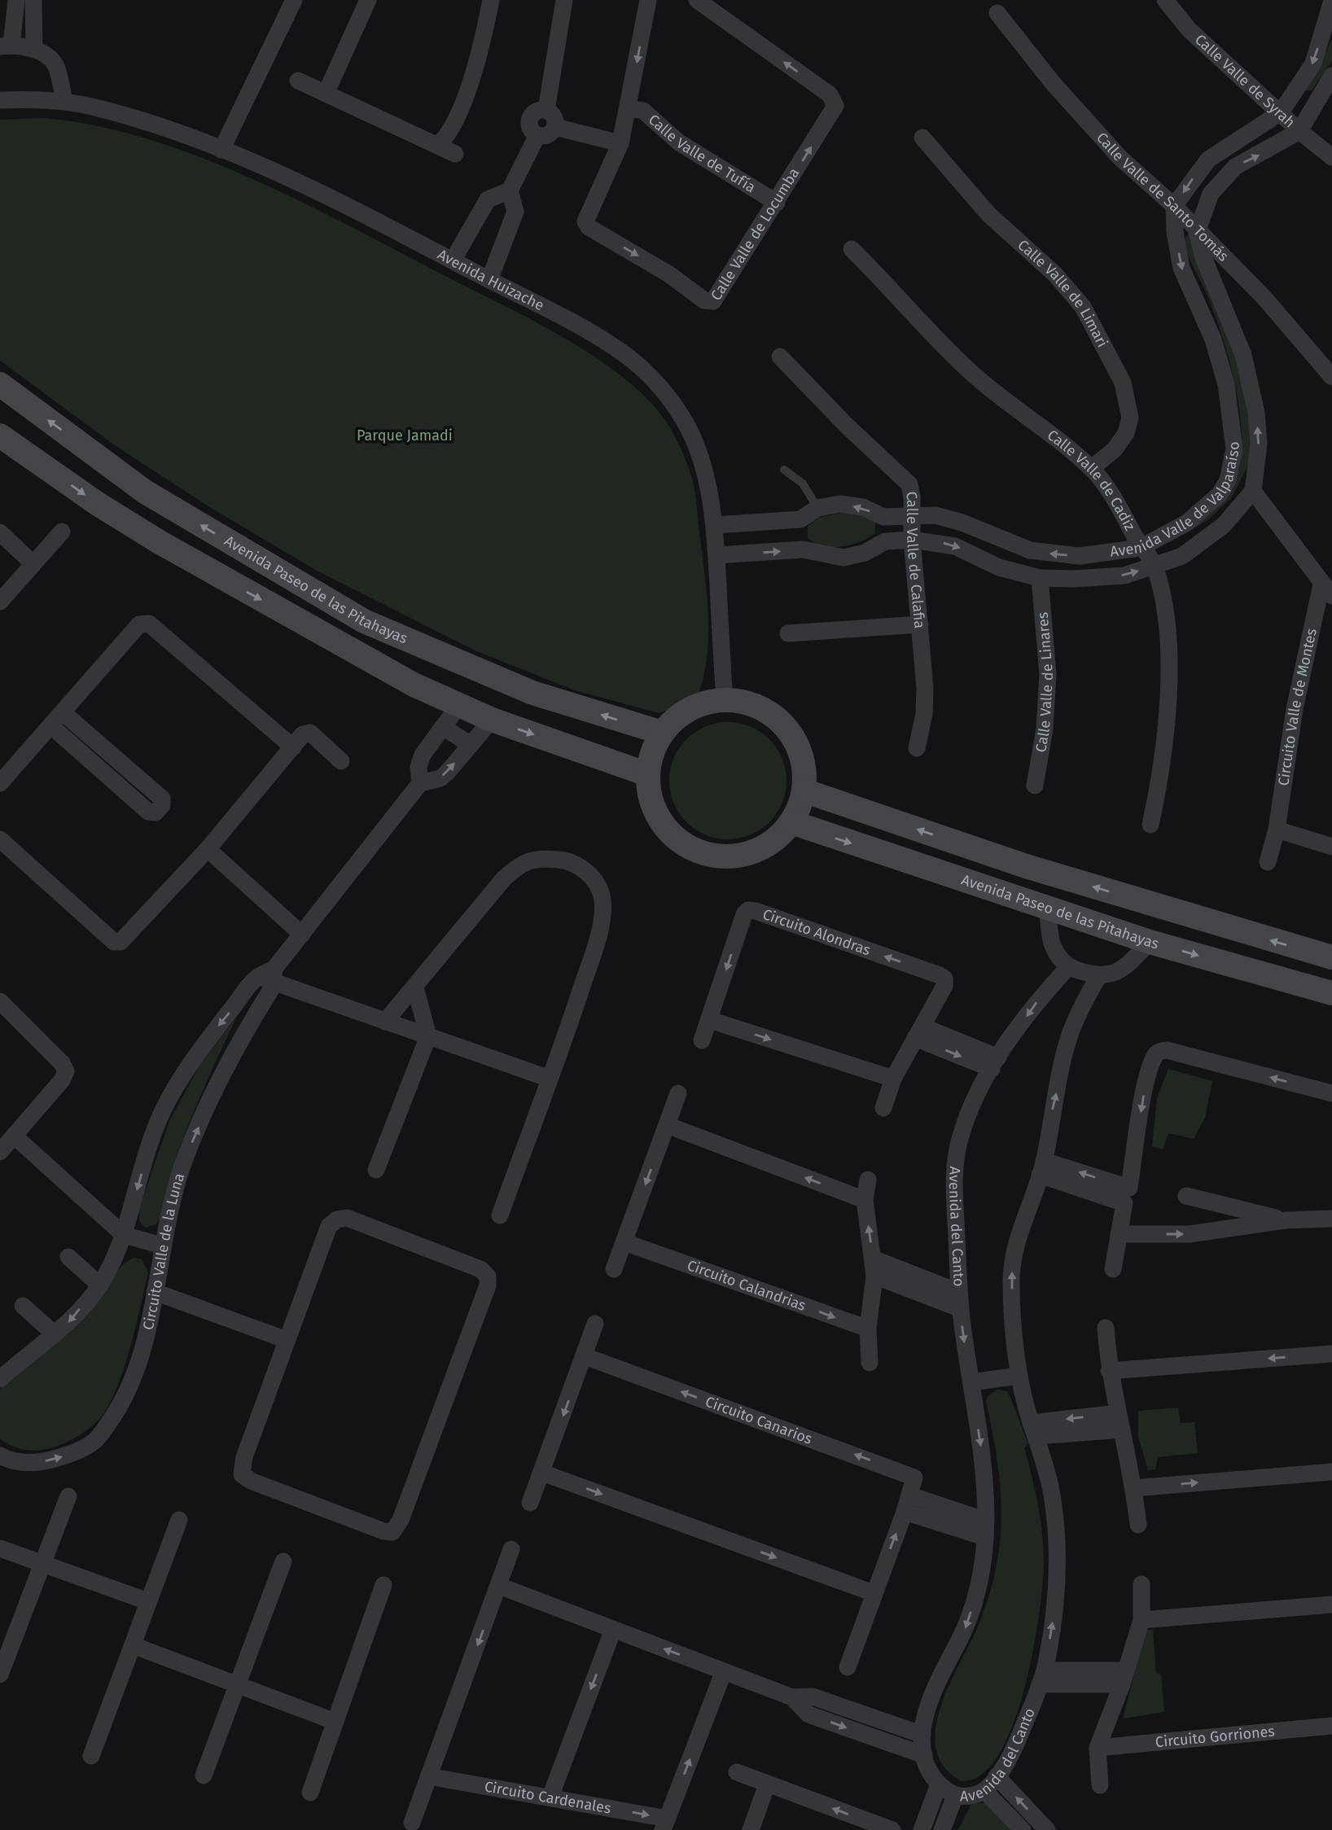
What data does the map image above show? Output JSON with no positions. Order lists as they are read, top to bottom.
{
  "streets": {
    "street": [
      "Calle Valle de Syrah",
      "Calle Valle de Tufía",
      "Calle Valle de Santo Tomás",
      "Calle Valle de Locumba",
      "Avenida Huizache",
      "Calle Valle de Limari",
      "Calle Valle de Cadiz",
      "Avenida Valle de Valparaíso",
      "Calle Valle de Calafia",
      "Avenida Paseo de las Pitahayas",
      "Calle Valle de Linares",
      "Circuito Valle de Montes",
      "Circuito Alondras",
      "Avenida del Canto",
      "Circuito Valle de la Luna",
      "Circuito Calandrias",
      "Circuito Canarios",
      "Circuito Gorriones",
      "Circuito Cardenales"
    ]
  },
  "crossings": [
    ["Calle Valle de Tufía", "Calle Valle de Locumba"],
    ["Calle Valle de Santo Tomás", "Avenida Valle de Valparaíso"],
    ["Avenida Huizache", "Avenida Valle de Valparaíso"],
    ["Avenida Huizache", "Avenida Paseo de las Pitahayas"],
    ["Calle Valle de Limari", "Calle Valle de Cadiz"],
    ["Calle Valle de Cadiz", "Avenida Valle de Valparaíso"],
    ["Avenida Valle de Valparaíso", "Calle Valle de Calafia"],
    ["Avenida Valle de Valparaíso", "Calle Valle de Linares"],
    ["Avenida Valle de Valparaíso", "Circuito Valle de Montes"]
  ],
  "parks": ["Parque Jamadi"]
}
